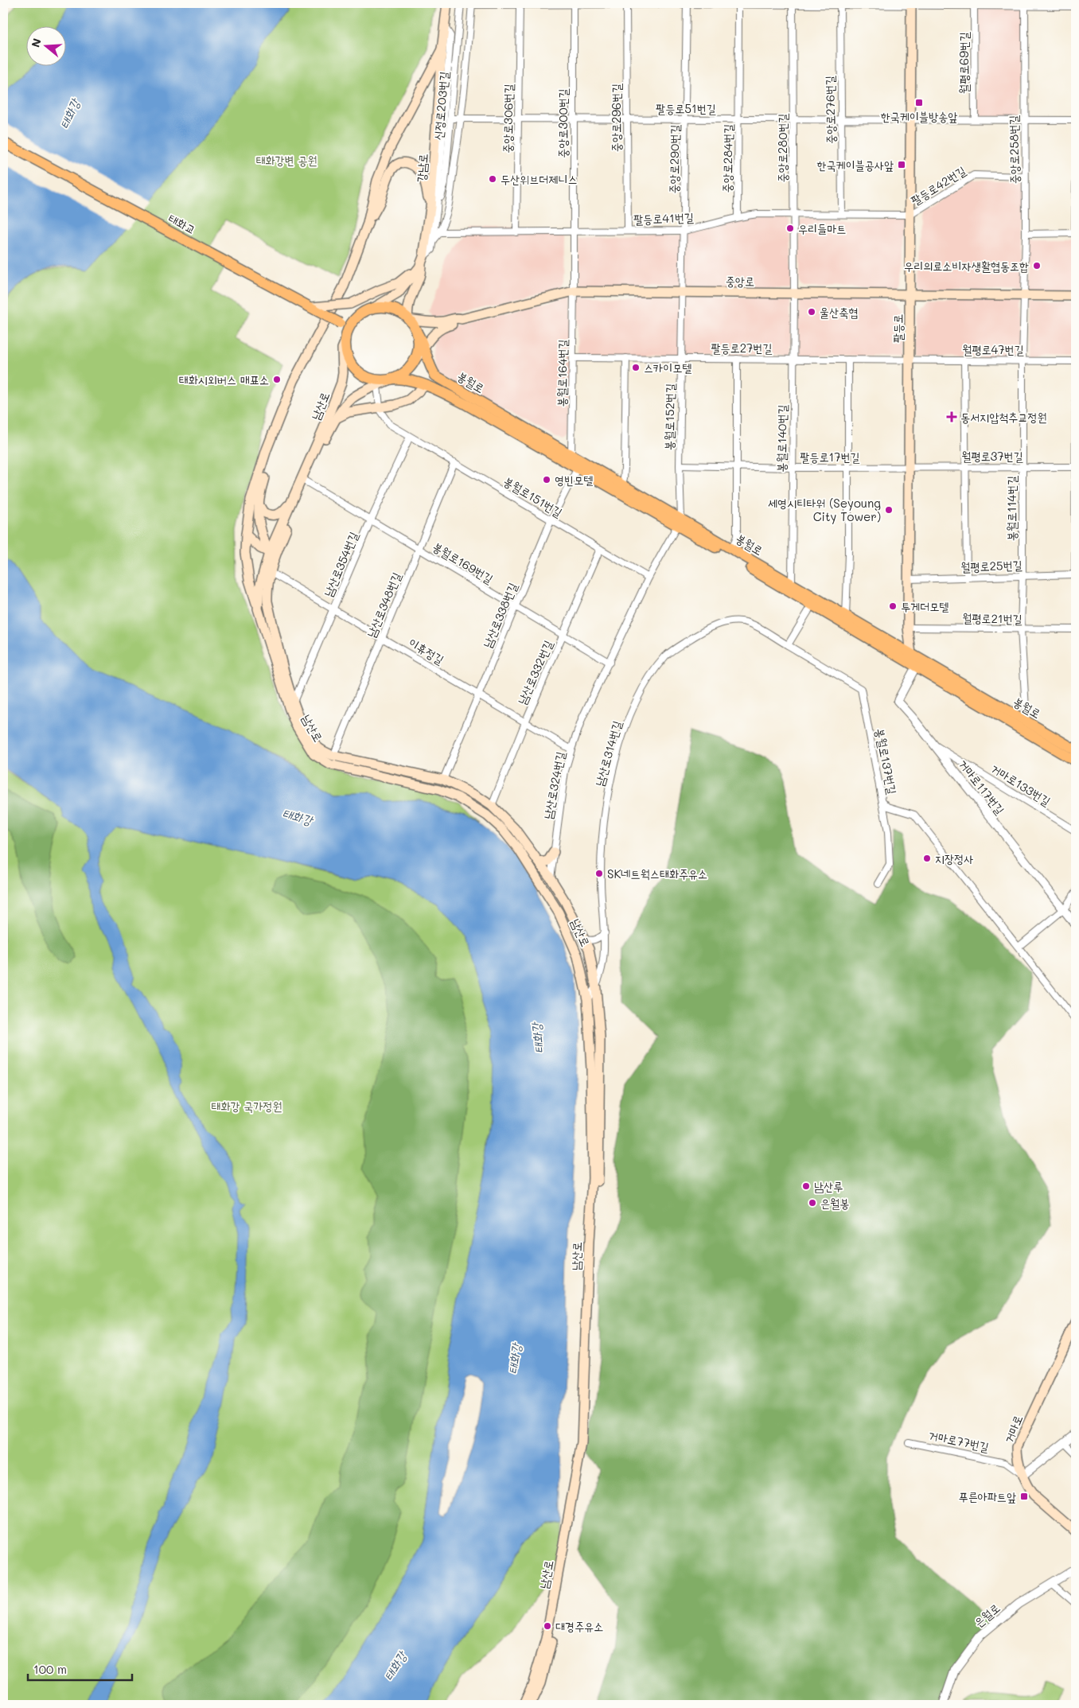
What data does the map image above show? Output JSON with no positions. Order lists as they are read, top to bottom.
{
  "streets": {
    "main road": [
      "강남로",
      "태화교",
      "중앙로",
      "팔등로",
      "봉월로",
      "남산로",
      "거마로"
    ],
    "street": [
      "월평로69번길",
      "신정로203번길",
      "팔등로51번길",
      "중앙로276번길",
      "중앙로296번길",
      "중앙로306번길",
      "중앙로300번길",
      "중앙로280번길",
      "중앙로258번길",
      "중앙로284번길",
      "중앙로290번길",
      "팔등로42번길",
      "팔등로41번길",
      "팔등로27번길",
      "월평로47번길",
      "봉월로164번길",
      "봉월로152번길",
      "봉월로140번길",
      "월평로37번길",
      "팔등로17번길",
      "봉월로151번길",
      "봉월로114번길",
      "봉월로169번길",
      "남산로354번길",
      "월평로25번길",
      "남산로348번길",
      "남산로338번길",
      "월평로21번길",
      "이휴정길",
      "남산로332번길",
      "남산로314번길",
      "봉월로137번길",
      "거마로133번길",
      "남산로324번길",
      "거마로117번길",
      "거마로77번길",
      "은월로"
    ]
  },
  "crossings": [
    ["신정로203번길", "팔등로51번길"],
    ["신정로203번길", "강남로"],
    ["팔등로51번길", "중앙로276번길"],
    ["팔등로51번길", "중앙로296번길"],
    ["팔등로51번길", "중앙로306번길"],
    ["팔등로51번길", "중앙로300번길"],
    ["팔등로51번길", "중앙로280번길"],
    ["팔등로51번길", "중앙로284번길"],
    ["팔등로51번길", "중앙로290번길"],
    ["팔등로51번길", "팔등로"],
    ["중앙로276번길", "팔등로41번길"],
    ["중앙로296번길", "팔등로41번길"],
    ["중앙로306번길", "팔등로41번길"],
    ["중앙로300번길", "팔등로41번길"],
    ["중앙로300번길", "중앙로"],
    ["중앙로300번길", "봉월로164번길"],
    ["중앙로280번길", "팔등로41번길"],
    ["중앙로280번길", "중앙로"],
    ["중앙로280번길", "봉월로140번길"],
    ["중앙로258번길", "팔등로42번길"],
    ["중앙로258번길", "중앙로"],
    ["중앙로258번길", "봉월로114번길"],
    ["중앙로284번길", "팔등로41번길"],
    ["중앙로290번길", "팔등로41번길"],
    ["중앙로290번길", "중앙로"],
    ["중앙로290번길", "봉월로152번길"],
    ["강남로", "태화교"],
    ["강남로", "중앙로"],
    ["강남로", "봉월로"],
    ["강남로", "남산로"],
    ["강남로", "봉월로151번길"],
    ["팔등로42번길", "팔등로41번길"],
    ["팔등로42번길", "팔등로"],
    ["팔등로41번길", "팔등로"],
    ["태화교", "중앙로"],
    ["태화교", "봉월로"],
    ["태화교", "남산로"],
    ["태화교", "봉월로151번길"],
    ["중앙로", "팔등로"],
    ["중앙로", "봉월로164번길"],
    ["중앙로", "봉월로"],
    ["중앙로", "남산로"],
    ["중앙로", "봉월로152번길"],
    ["중앙로", "봉월로140번길"],
    ["중앙로", "봉월로151번길"],
    ["중앙로", "봉월로114번길"],
    ["팔등로", "팔등로27번길"],
    ["팔등로", "월평로47번길"],
    ["팔등로", "봉월로"],
    ["팔등로", "월평로37번길"],
    ["팔등로", "팔등로17번길"],
    ["팔등로", "월평로25번길"],
    ["팔등로", "월평로21번길"],
    ["팔등로", "거마로117번길"],
    ["팔등로27번길", "월평로47번길"],
    ["팔등로27번길", "봉월로164번길"],
    ["팔등로27번길", "봉월로152번길"],
    ["팔등로27번길", "봉월로140번길"],
    ["월평로47번길", "봉월로114번길"],
    ["봉월로164번길", "봉월로"],
    ["봉월로", "남산로"],
    ["봉월로", "봉월로152번길"],
    ["봉월로", "봉월로140번길"],
    ["봉월로", "봉월로151번길"],
    ["봉월로", "봉월로114번길"],
    ["봉월로", "남산로338번길"],
    ["봉월로", "거마로117번길"],
    ["남산로", "봉월로151번길"],
    ["남산로", "봉월로169번길"],
    ["남산로", "남산로354번길"],
    ["남산로", "남산로348번길"],
    ["남산로", "남산로338번길"],
    ["남산로", "이휴정길"],
    ["남산로", "남산로332번길"],
    ["남산로", "남산로314번길"],
    ["남산로", "남산로324번길"],
    ["봉월로152번길", "팔등로17번길"],
    ["봉월로140번길", "팔등로17번길"],
    ["월평로37번길", "팔등로17번길"],
    ["월평로37번길", "봉월로114번길"],
    ["봉월로151번길", "남산로354번길"],
    ["봉월로151번길", "남산로348번길"],
    ["봉월로151번길", "남산로338번길"],
    ["봉월로151번길", "남산로332번길"],
    ["봉월로151번길", "남산로324번길"],
    ["봉월로114번길", "월평로25번길"],
    ["봉월로114번길", "월평로21번길"],
    ["봉월로169번길", "남산로354번길"],
    ["봉월로169번길", "남산로348번길"],
    ["봉월로169번길", "남산로338번길"],
    ["봉월로169번길", "남산로332번길"],
    ["봉월로169번길", "남산로324번길"],
    ["남산로354번길", "이휴정길"],
    ["남산로348번길", "이휴정길"],
    ["남산로338번길", "이휴정길"],
    ["이휴정길", "남산로332번길"],
    ["이휴정길", "남산로324번길"],
    ["남산로314번길", "봉월로137번길"],
    ["거마로133번길", "거마로117번길"],
    ["거마로", "거마로77번길"]
  ],
  "water": ["태화강"],
  "parks": ["태화강변 공원", "태화강 국가정원"],
  "places": {
    "transit": ["한국케이블방송앞", "한국케이블공사앞", "푸른아파트앞"],
    "other": [
      "두산위브더제니스",
      "우리들마트",
      "우리의료소비자생활협동조합",
      "울산축협",
      "스카이모텔",
      "태화시외버스 매표소",
      "영빈모텔",
      "세영시티타워 (Seyoung City Tower)",
      "투게더모텔",
      "지장정사",
      "SK네트웍스태화주유소",
      "남산루",
      "은월봉",
      "대경주유소"
    ],
    "health": ["동서지압척추교정원"]
  },
  "scale_bar": "100 m",
  "north": "left"
}
